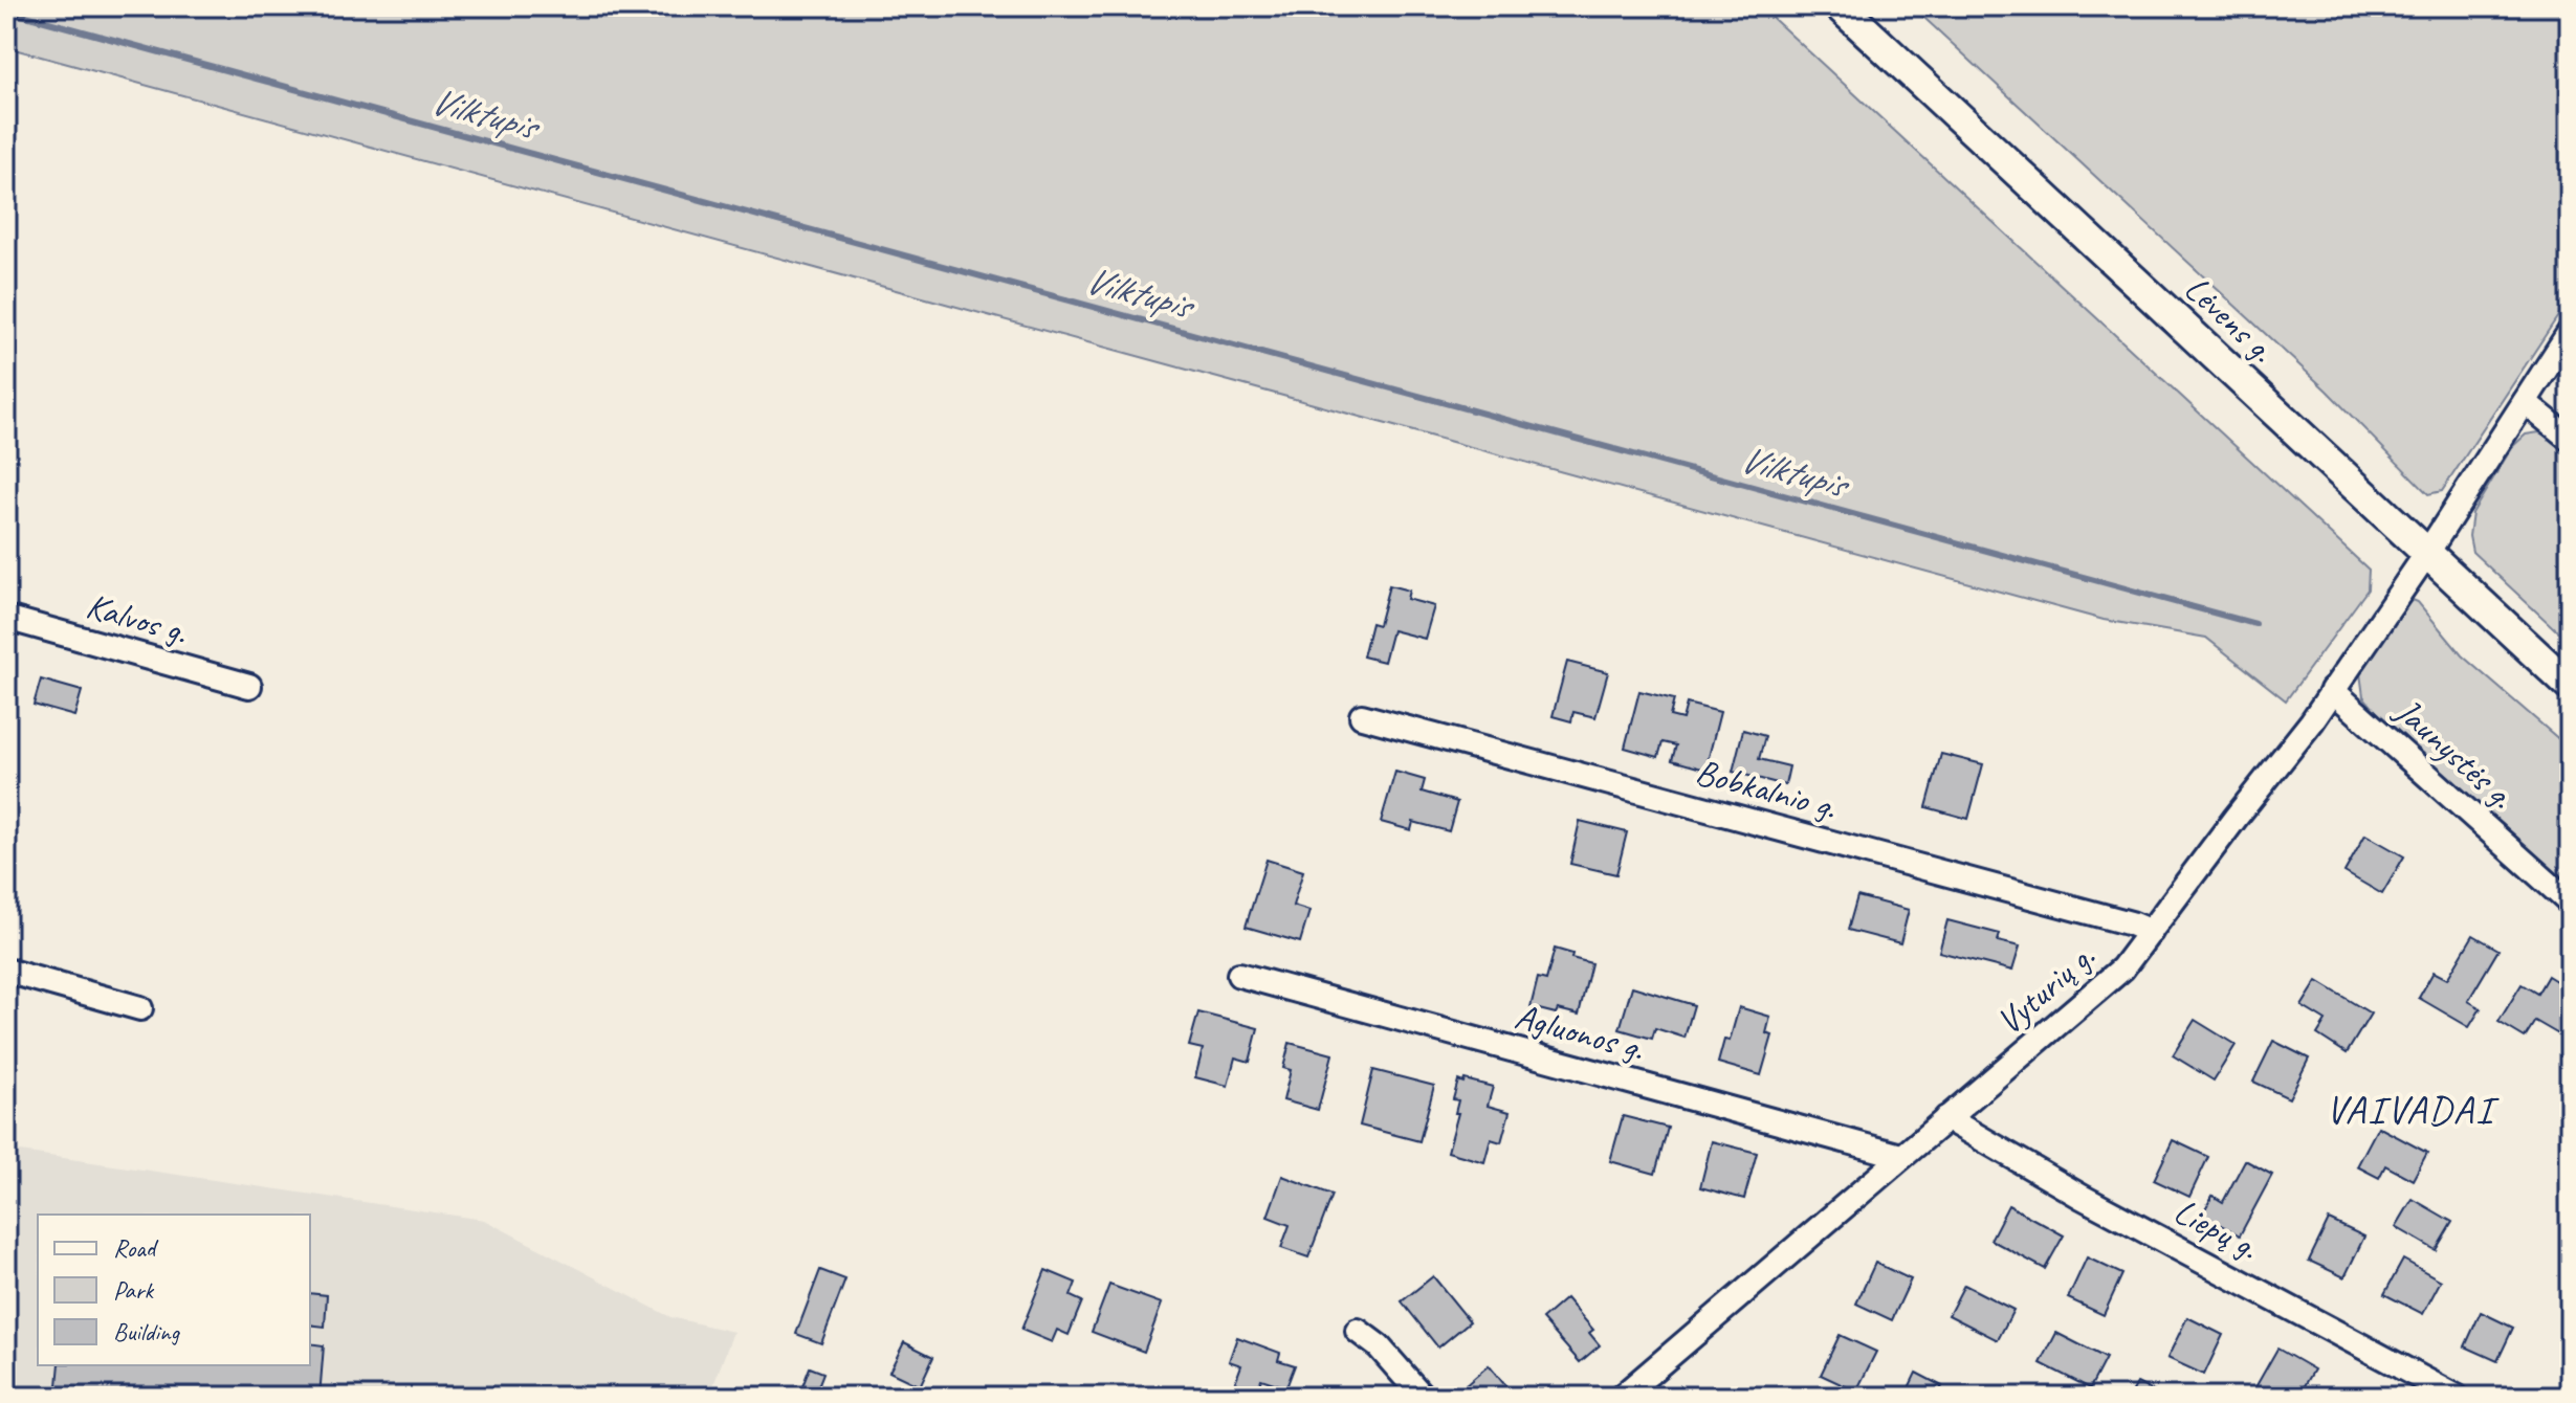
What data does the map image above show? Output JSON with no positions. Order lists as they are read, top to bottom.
{
  "streets": {
    "main road": ["Lėvens g."],
    "street": [
      "Kalvos g.",
      "Jaunystės g.",
      "Bobkalnio g.",
      "Vyturių g.",
      "Agluonos g.",
      "Liepų g."
    ]
  },
  "crossings": [
    ["Lėvens g.", "Vyturių g."],
    ["Jaunystės g.", "Vyturių g."],
    ["Bobkalnio g.", "Vyturių g."],
    ["Vyturių g.", "Agluonos g."],
    ["Vyturių g.", "Liepų g."]
  ],
  "districts": ["VAIVADAI"],
  "water": ["Vilktupis"],
  "legend": ["Road", "Park", "Building"]
}
